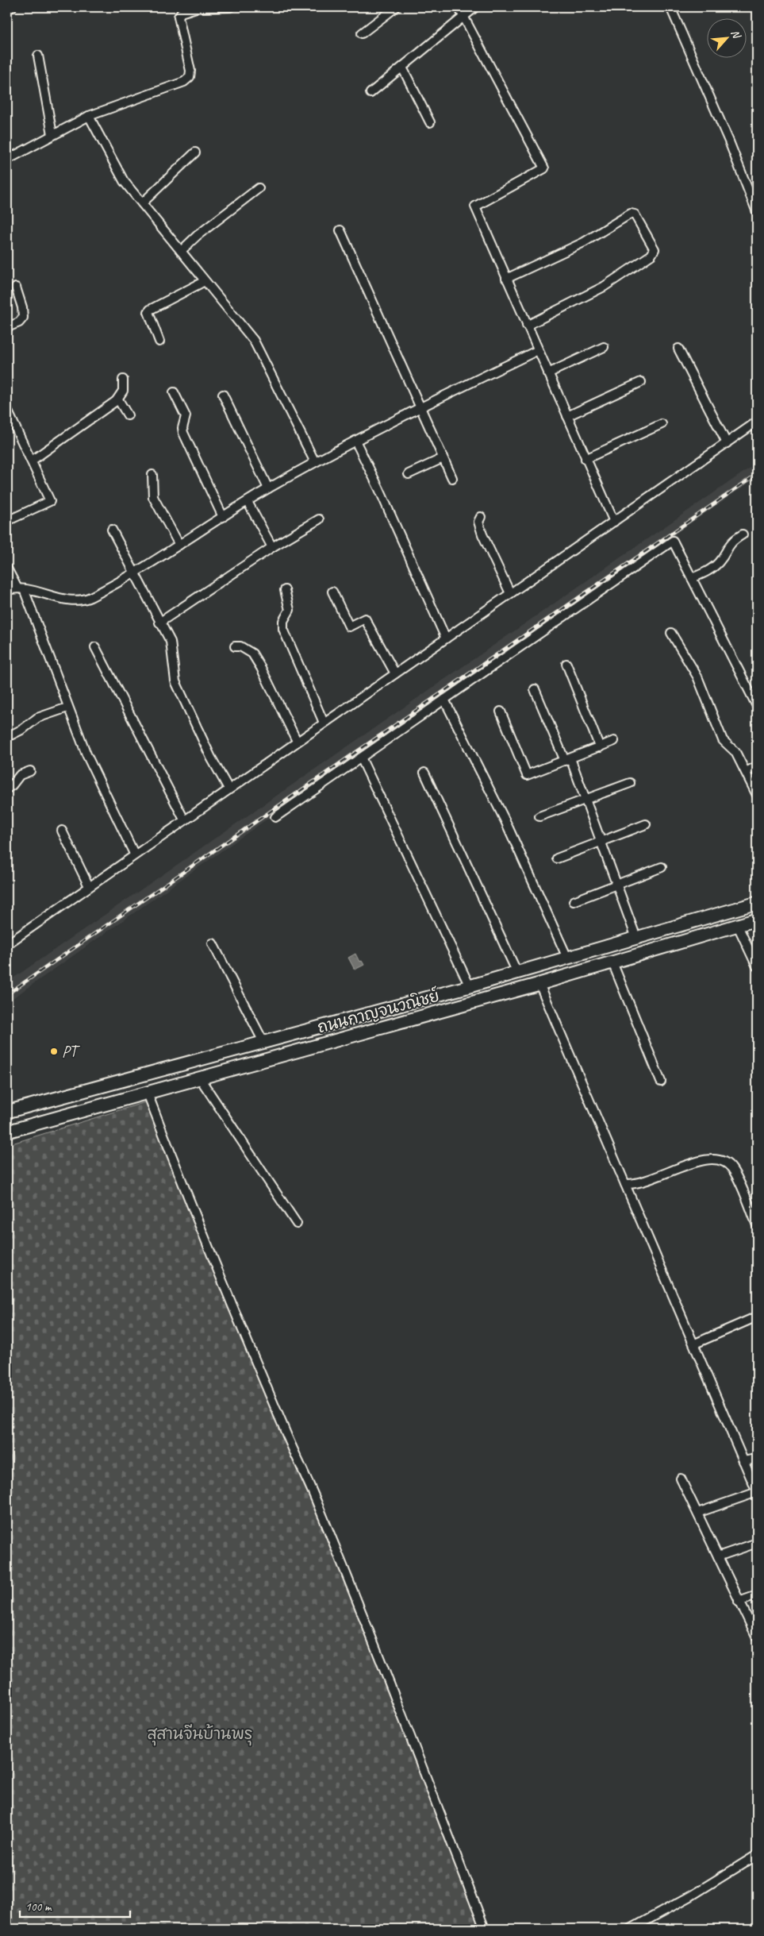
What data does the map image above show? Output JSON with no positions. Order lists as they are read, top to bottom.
{
  "streets": {
    "highway": ["ถนนกาญจนวณิชย์"]
  },
  "parks": ["สุสานจีนบ้านพรุ"],
  "places": ["PT"],
  "scale_bar": "100 m",
  "north": "top right"
}
